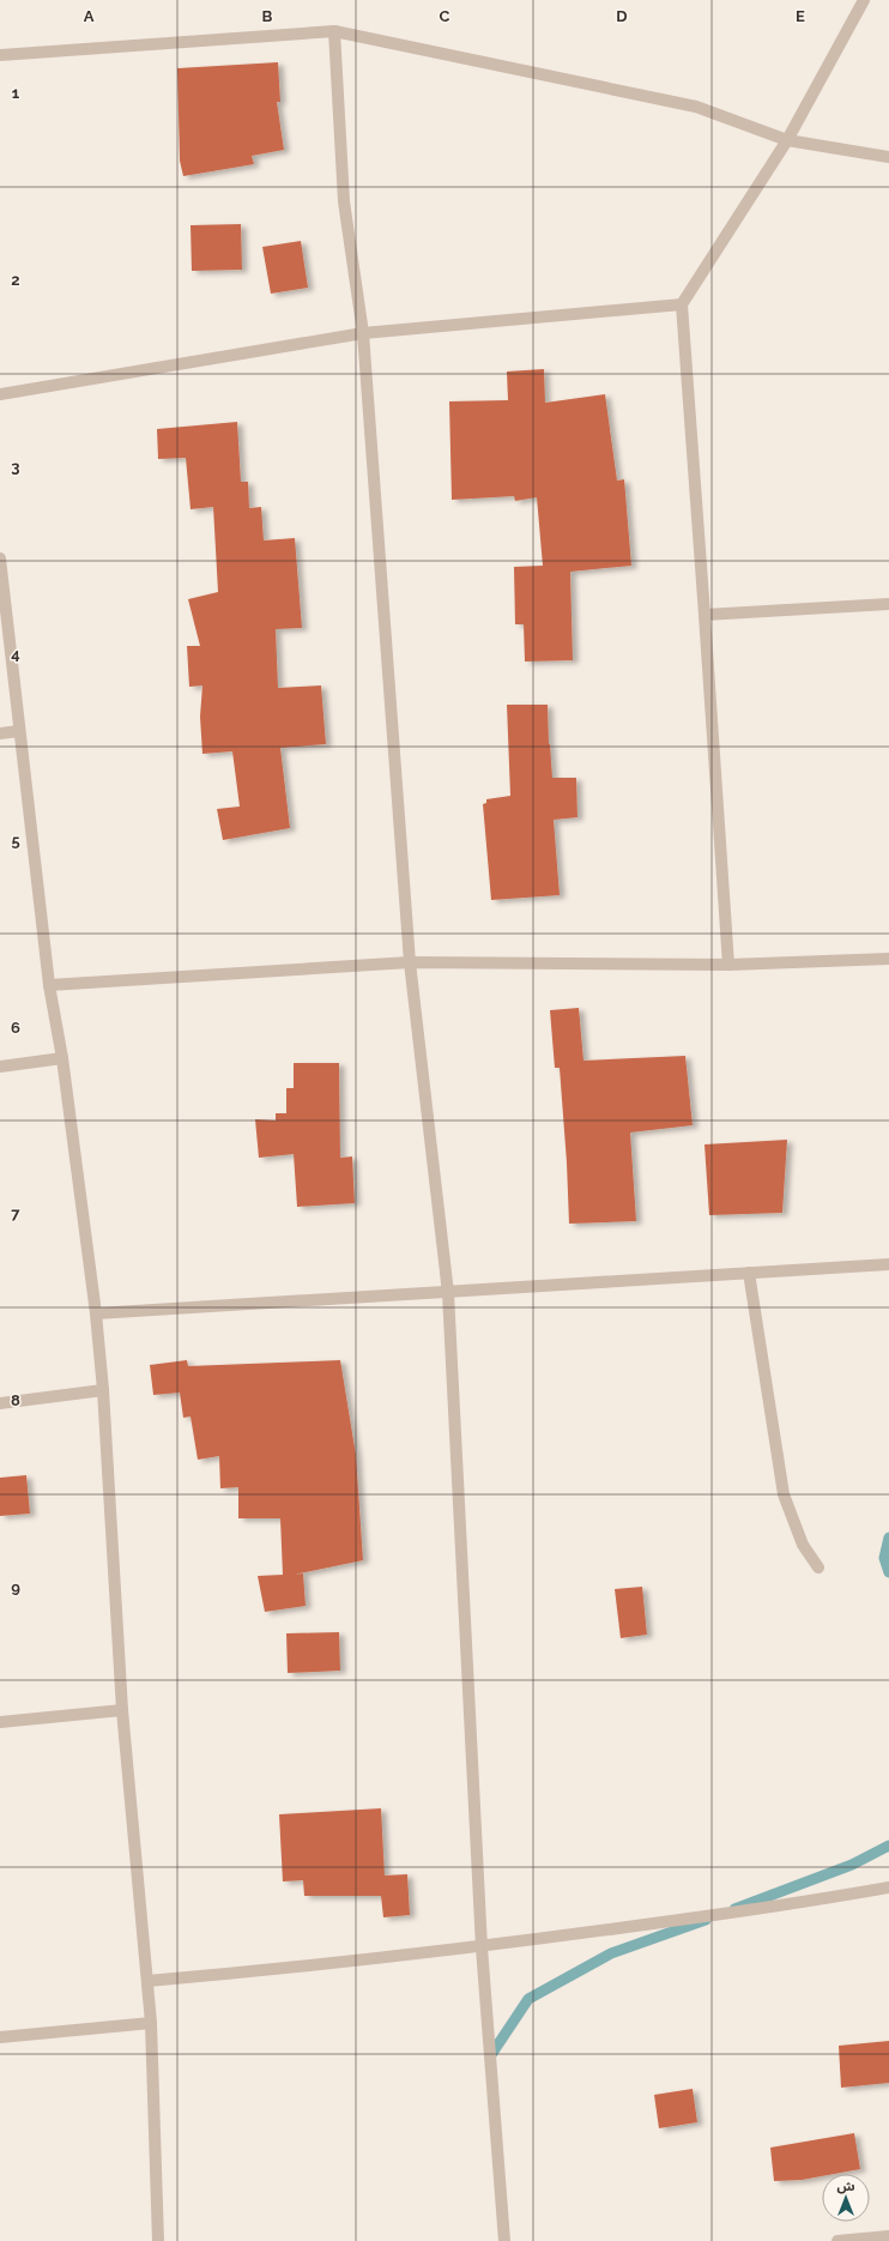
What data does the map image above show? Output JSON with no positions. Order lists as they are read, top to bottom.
{
  "north": "top",
  "grid": {
    "columns": [
      "A",
      "B",
      "C",
      "D",
      "E"
    ],
    "rows": [
      "1",
      "2",
      "3",
      "4",
      "5",
      "6",
      "7",
      "8",
      "9"
    ]
  }
}
